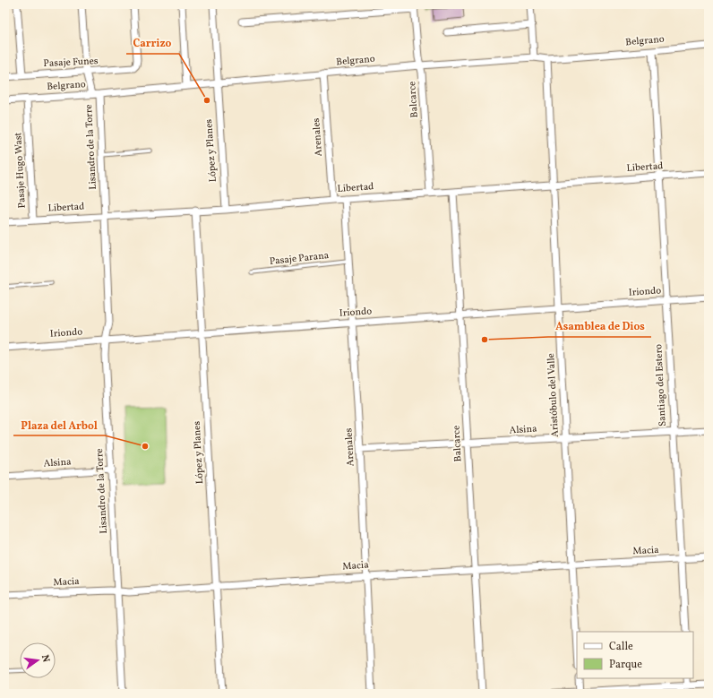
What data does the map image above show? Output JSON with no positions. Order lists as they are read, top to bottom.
{
  "streets": {
    "street": [
      "Belgrano",
      "Pasaje Funes",
      "Balcarce",
      "Arenales",
      "Lisandro de la Torre",
      "López y Planes",
      "Libertad",
      "Pasaje Hugo Wast",
      "Iriondo",
      "Santiago del Estero",
      "Aristóbulo del Valle",
      "Alsina",
      "Macia"
    ],
    "lane": ["Pasaje Parana"]
  },
  "crossings": [
    ["Belgrano", "Balcarce"],
    ["Belgrano", "Arenales"],
    ["Belgrano", "Lisandro de la Torre"],
    ["Belgrano", "López y Planes"],
    ["Belgrano", "Pasaje Hugo Wast"],
    ["Belgrano", "Santiago del Estero"],
    ["Belgrano", "Aristóbulo del Valle"],
    ["Pasaje Funes", "Lisandro de la Torre"],
    ["Balcarce", "Libertad"],
    ["Balcarce", "Iriondo"],
    ["Balcarce", "Alsina"],
    ["Balcarce", "Macia"],
    ["Arenales", "Libertad"],
    ["Arenales", "Pasaje Parana"],
    ["Arenales", "Iriondo"],
    ["Arenales", "Alsina"],
    ["Arenales", "Macia"],
    ["Lisandro de la Torre", "Libertad"],
    ["Lisandro de la Torre", "Iriondo"],
    ["Lisandro de la Torre", "Alsina"],
    ["Lisandro de la Torre", "Macia"],
    ["López y Planes", "Libertad"],
    ["López y Planes", "Iriondo"],
    ["López y Planes", "Macia"],
    ["Libertad", "Pasaje Hugo Wast"],
    ["Libertad", "Santiago del Estero"],
    ["Libertad", "Aristóbulo del Valle"],
    ["Iriondo", "Santiago del Estero"],
    ["Iriondo", "Aristóbulo del Valle"],
    ["Santiago del Estero", "Alsina"],
    ["Santiago del Estero", "Macia"],
    ["Aristóbulo del Valle", "Alsina"],
    ["Aristóbulo del Valle", "Macia"]
  ],
  "places": ["Carrizo", "Asamblea de Dios", "Plaza del Arbol"],
  "legend": ["Calle", "Parque"],
  "north": "right"
}
